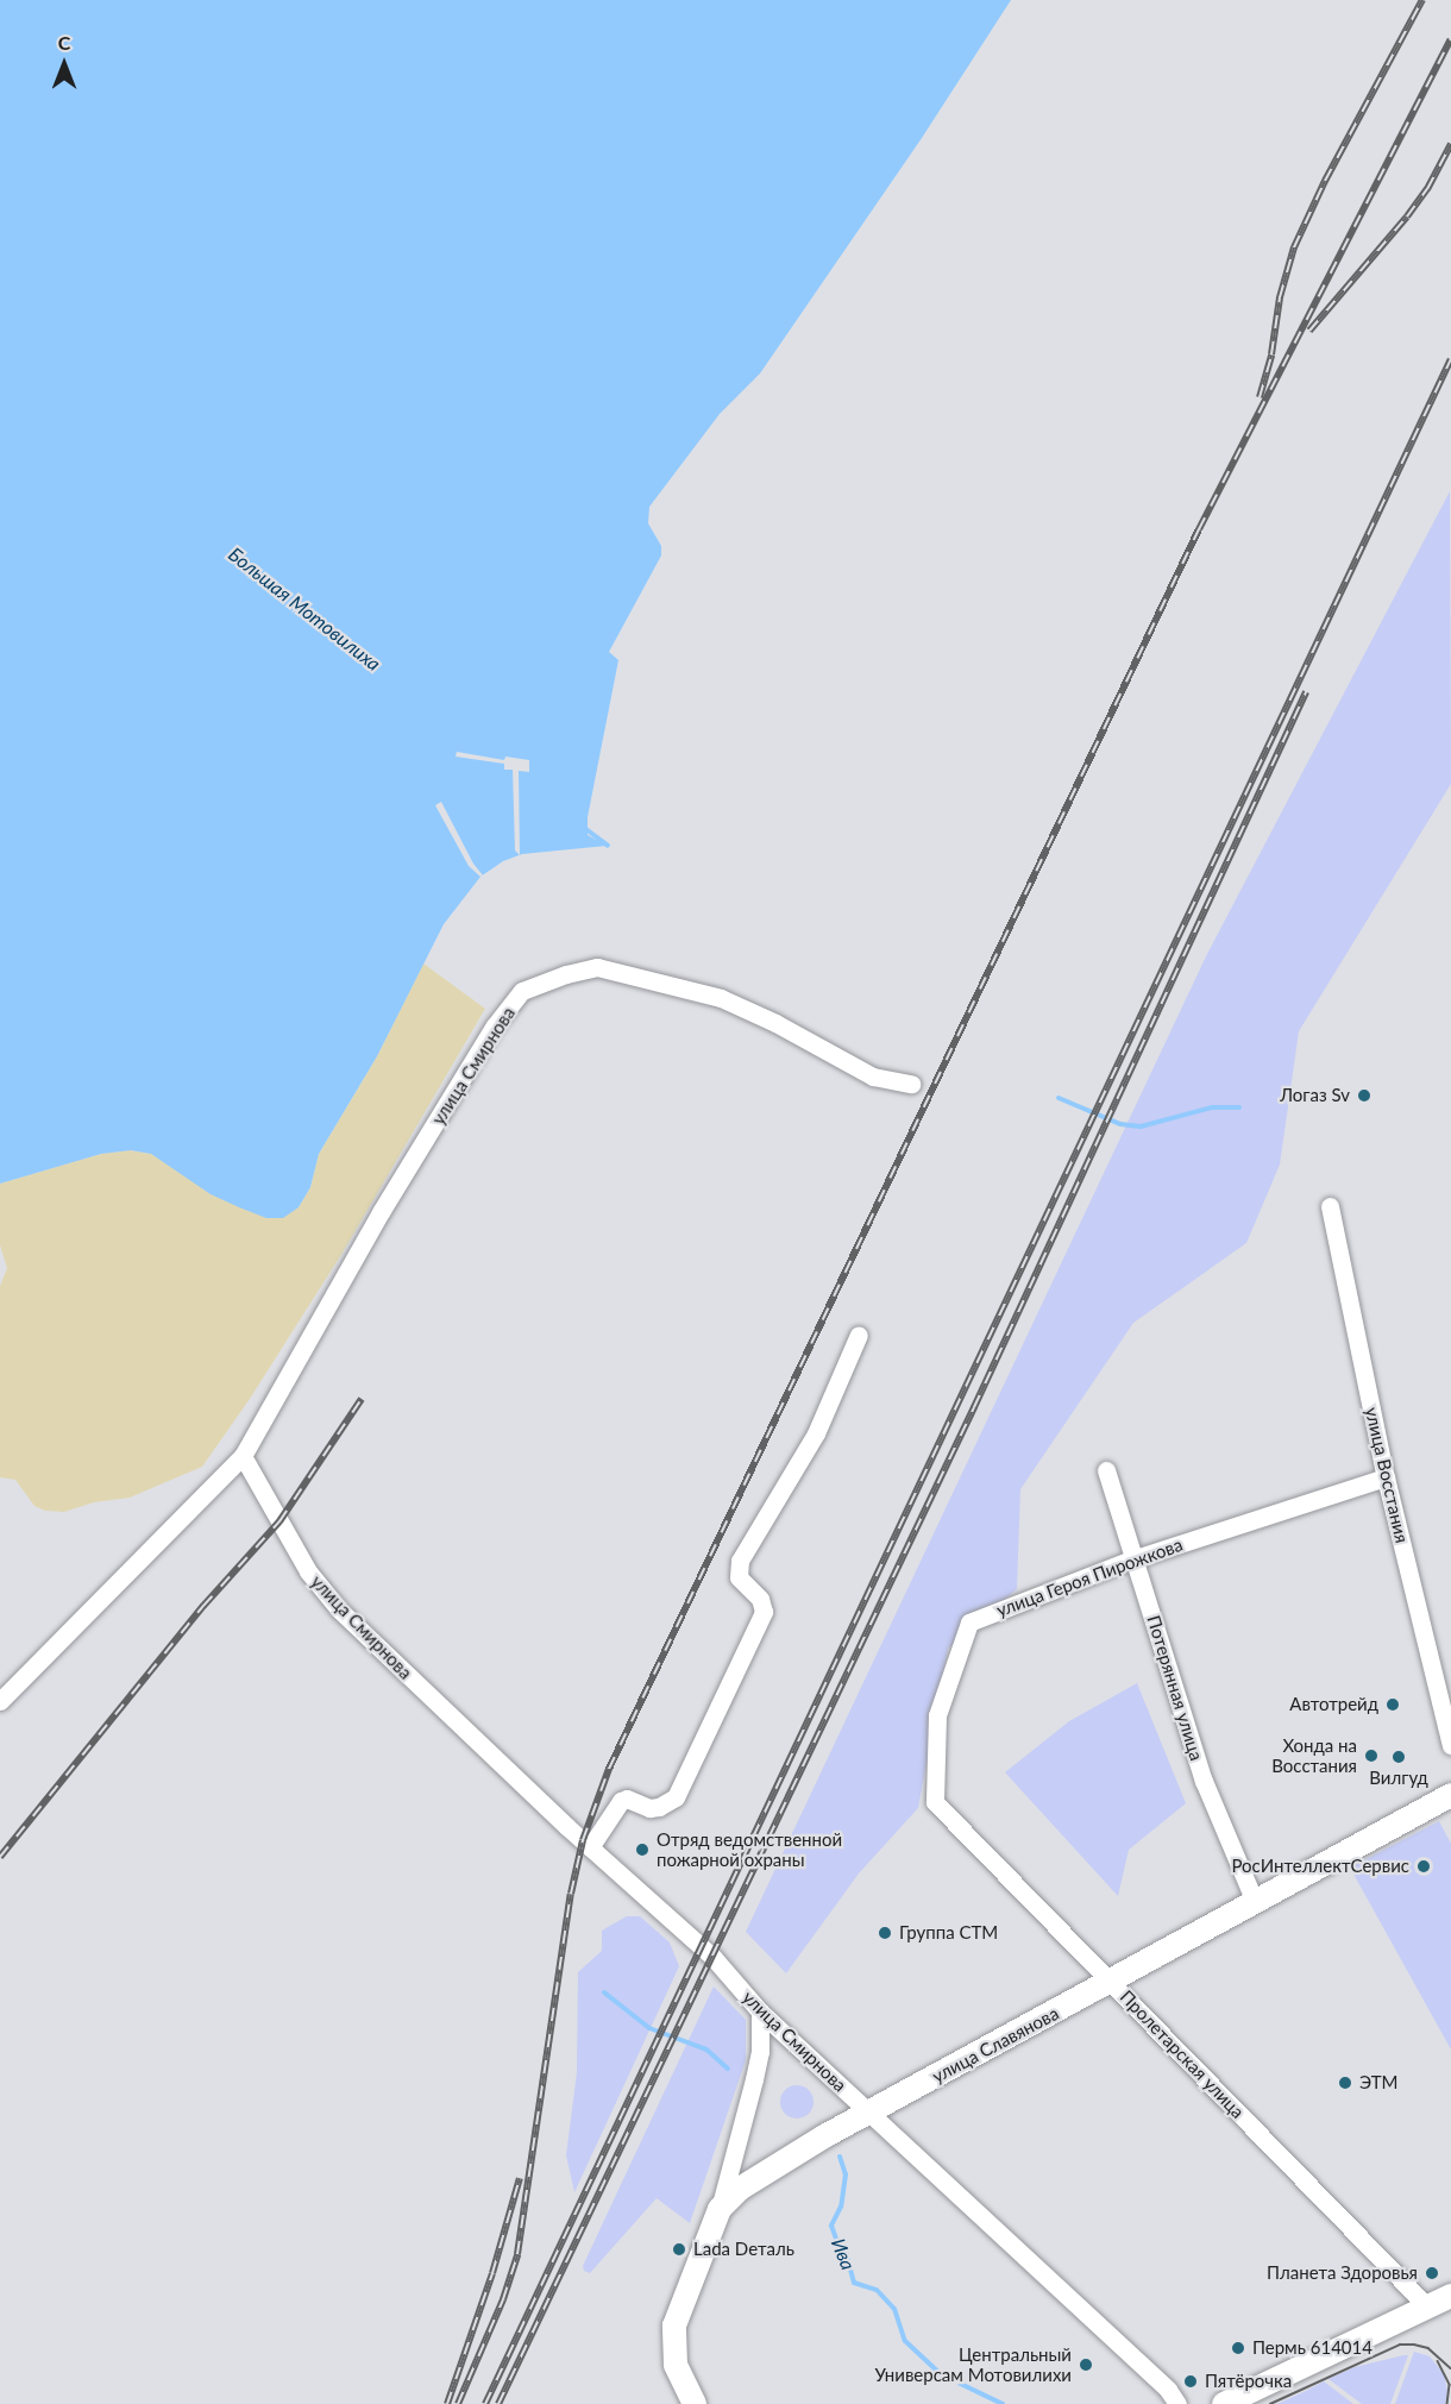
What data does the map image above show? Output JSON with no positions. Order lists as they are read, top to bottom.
{
  "streets": {
    "main road": ["улица Славянова"],
    "street": [
      "улица Смирнова",
      "улица Восстания",
      "улица Героя Пирожкова",
      "Потерянная улица",
      "Пролетарская улица"
    ]
  },
  "crossings": [
    ["улица Смирнова", "улица Славянова"],
    ["улица Восстания", "улица Героя Пирожкова"],
    ["улица Героя Пирожкова", "Потерянная улица"],
    ["улица Героя Пирожкова", "Пролетарская улица"],
    ["Потерянная улица", "улица Славянова"],
    ["улица Славянова", "Пролетарская улица"]
  ],
  "water": ["Большая Мотовилиха", "Ива"],
  "places": [
    "Логаз Sv",
    "Автотрейд",
    "Хонда на Восстания",
    "Вилгуд",
    "Отряд ведомственной пожарной охраны",
    "РосИнтеллектСервис",
    "Группа СТМ",
    "ЭТМ",
    "Lada Dеталь",
    "Планета Здоровья",
    "Пермь 614014",
    "Центральный Универсам Мотовилихи",
    "Пятёрочка"
  ],
  "north": "top"
}
